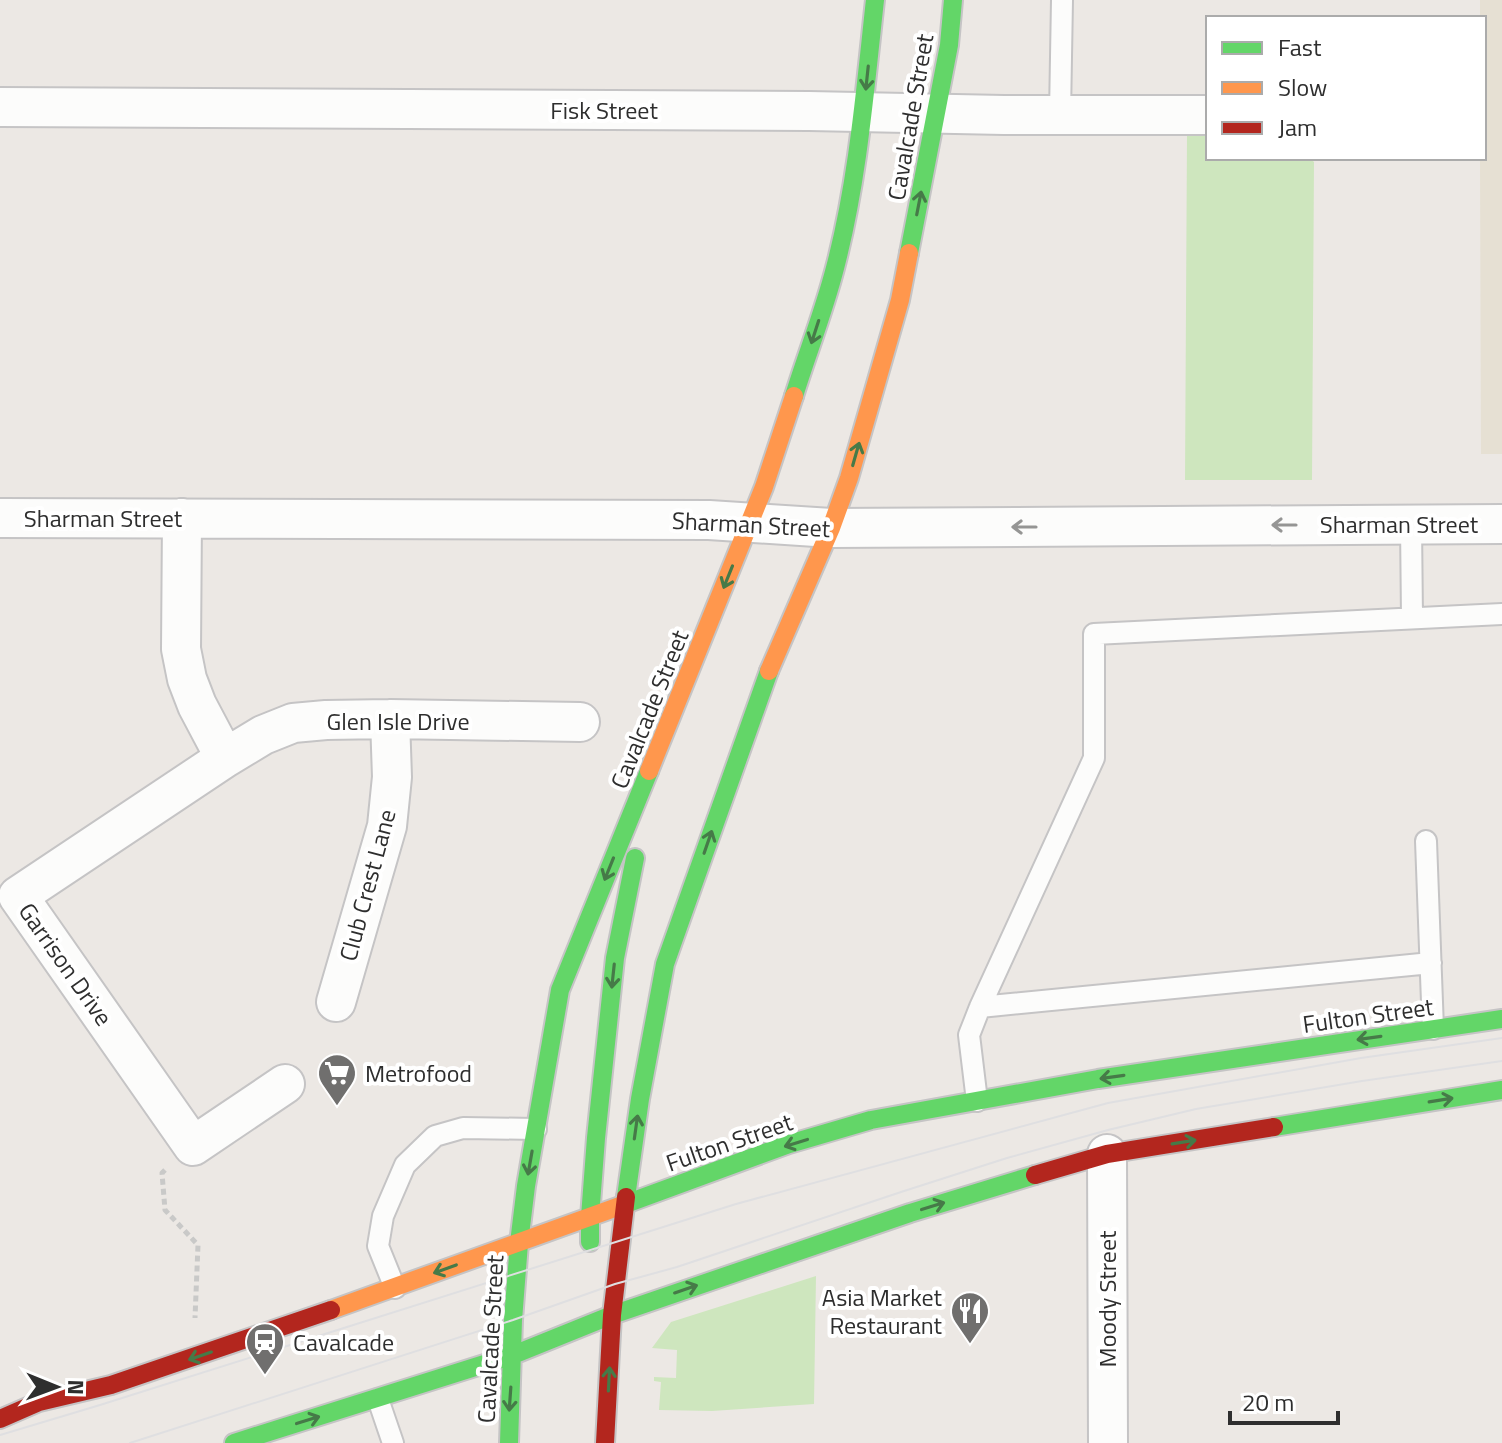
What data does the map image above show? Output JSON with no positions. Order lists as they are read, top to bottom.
{
  "streets": {
    "main road": ["Cavalcade Street", "Fulton Street"],
    "street": [
      "Fisk Street",
      "Sharman Street",
      "Glen Isle Drive",
      "Club Crest Lane",
      "Garrison Drive",
      "Moody Street"
    ]
  },
  "crossings": [
    ["Fisk Street", "Cavalcade Street"],
    ["Cavalcade Street", "Sharman Street"],
    ["Cavalcade Street", "Fulton Street"],
    ["Glen Isle Drive", "Club Crest Lane"],
    ["Glen Isle Drive", "Garrison Drive"]
  ],
  "one_way": ["Sharman Street"],
  "places": {
    "supermarket": ["Metrofood"],
    "restaurant": ["Asia Market Restaurant"],
    "station": ["Cavalcade"]
  },
  "legend": ["Fast", "Slow", "Jam"],
  "scale_bar": "20 m",
  "north": "right"
}
